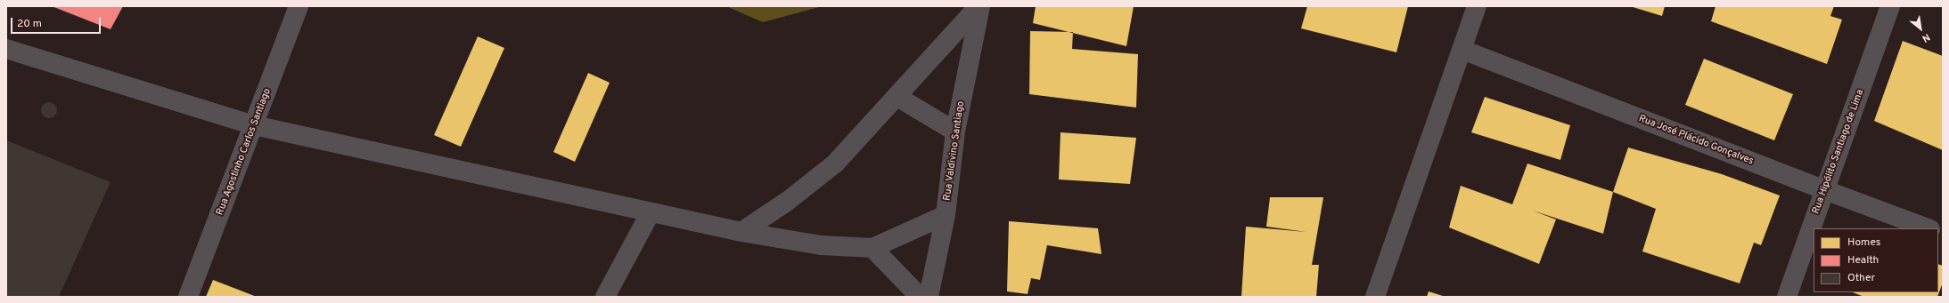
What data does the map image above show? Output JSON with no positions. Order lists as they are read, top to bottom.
{
  "streets": {
    "street": [
      "Rua José Plácido Gonçalves",
      "Rua Valdivino Santiago",
      "Rua Agostinho Carlos Santiago",
      "Rua Hipólito Santiago de Lima"
    ]
  },
  "crossings": [
    ["Rua José Plácido Gonçalves", "Rua Hipólito Santiago de Lima"]
  ],
  "legend": ["Homes", "Health", "Other"],
  "scale_bar": "20 m",
  "north": "bottom right"
}
